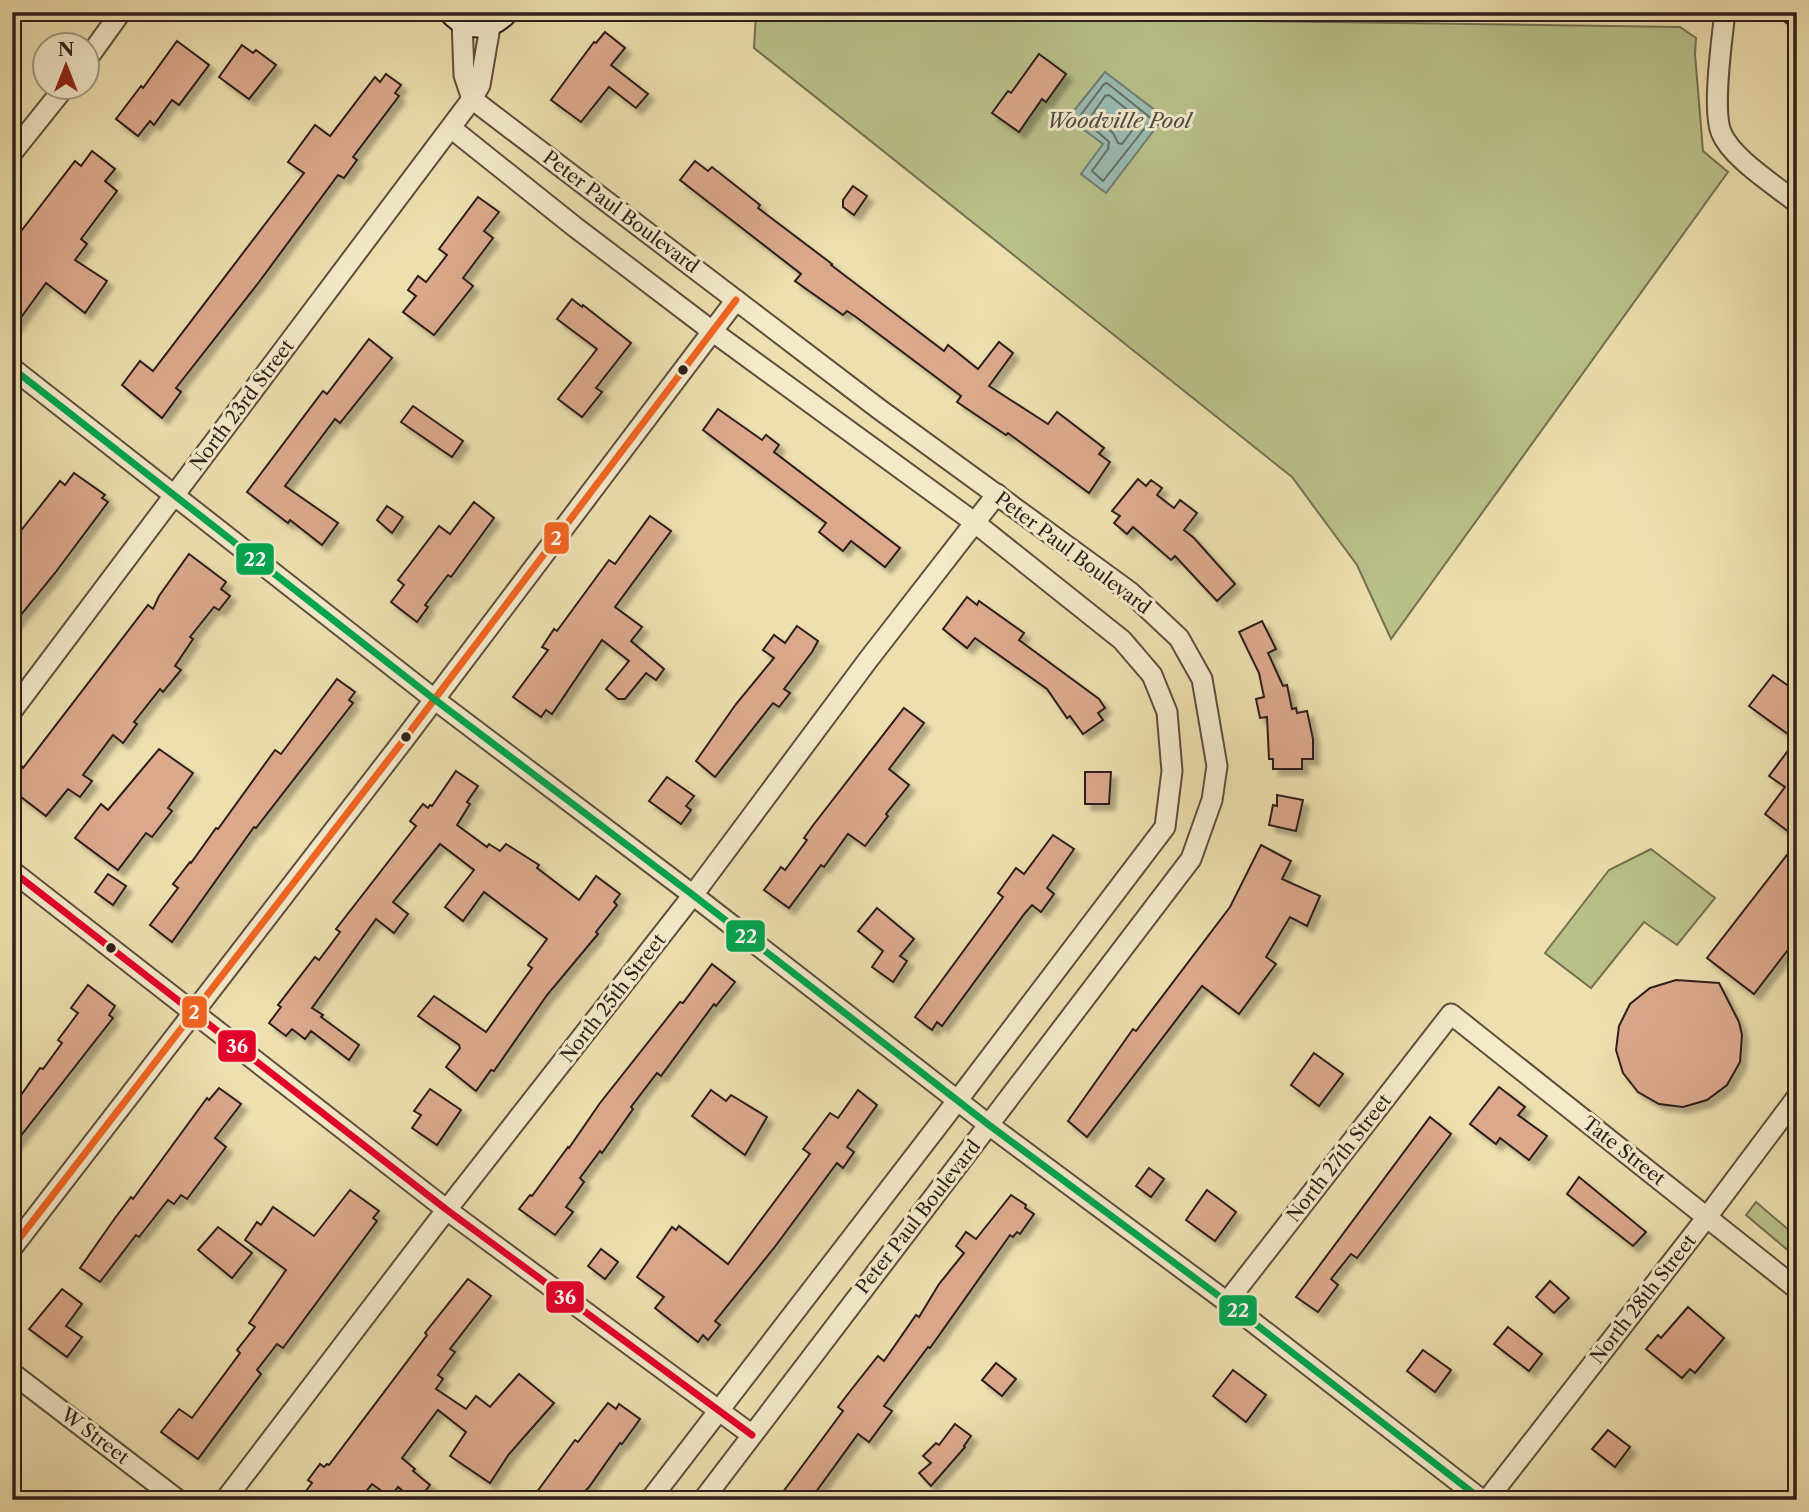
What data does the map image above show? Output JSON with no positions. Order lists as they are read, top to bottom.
{
  "streets": {
    "street": [
      "Peter Paul Boulevard",
      "North 23rd Street",
      "North 25th Street",
      "Tate Street",
      "North 27th Street",
      "North 28th Street",
      "W Street"
    ]
  },
  "crossings": [
    ["Peter Paul Boulevard", "North 23rd Street"],
    ["Peter Paul Boulevard", "North 25th Street"],
    ["Tate Street", "North 27th Street"],
    ["Tate Street", "North 28th Street"]
  ],
  "water": ["Woodville Pool"],
  "lines": ["transit line 2", "transit line 22", "transit line 36"],
  "north": "top"
}
